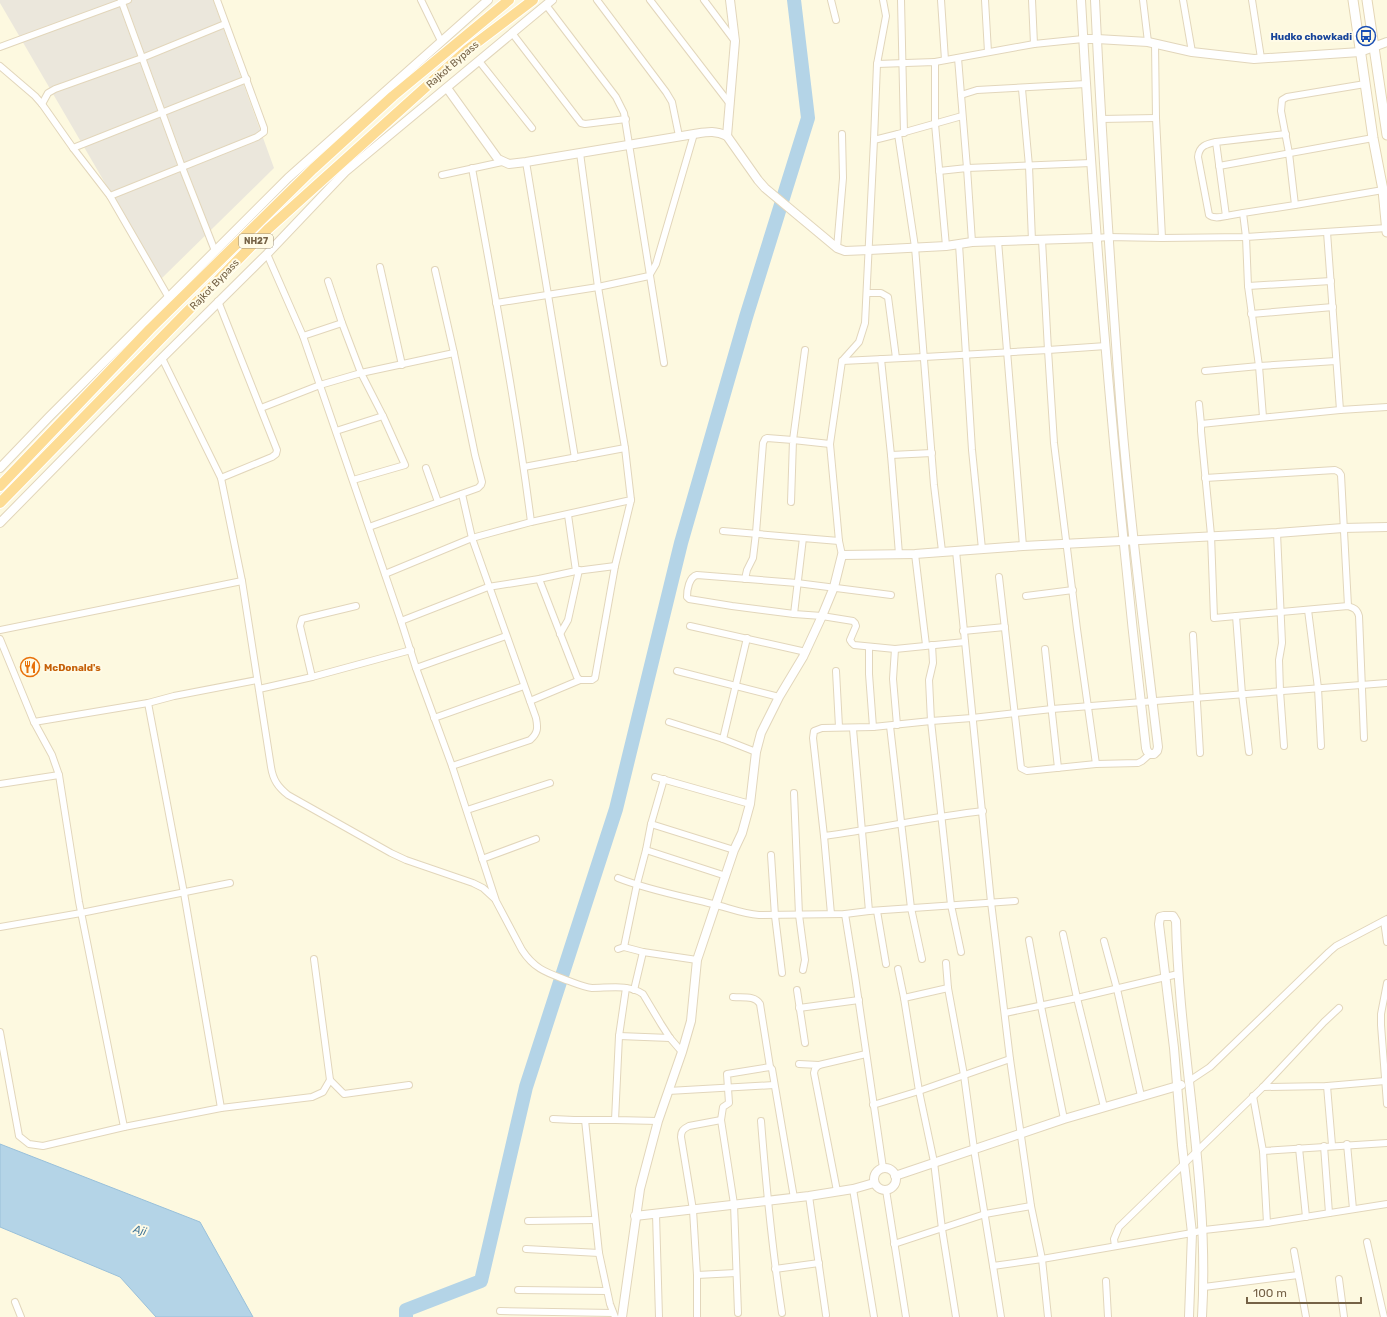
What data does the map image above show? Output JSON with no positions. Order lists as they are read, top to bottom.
{
  "streets": {
    "highway": ["Rajkot Bypass", "NH27"]
  },
  "water": ["Aji"],
  "places": {
    "bus stop": ["Hudko chowkadi"],
    "restaurant": ["McDonald's"]
  },
  "scale_bar": "100 m"
}
